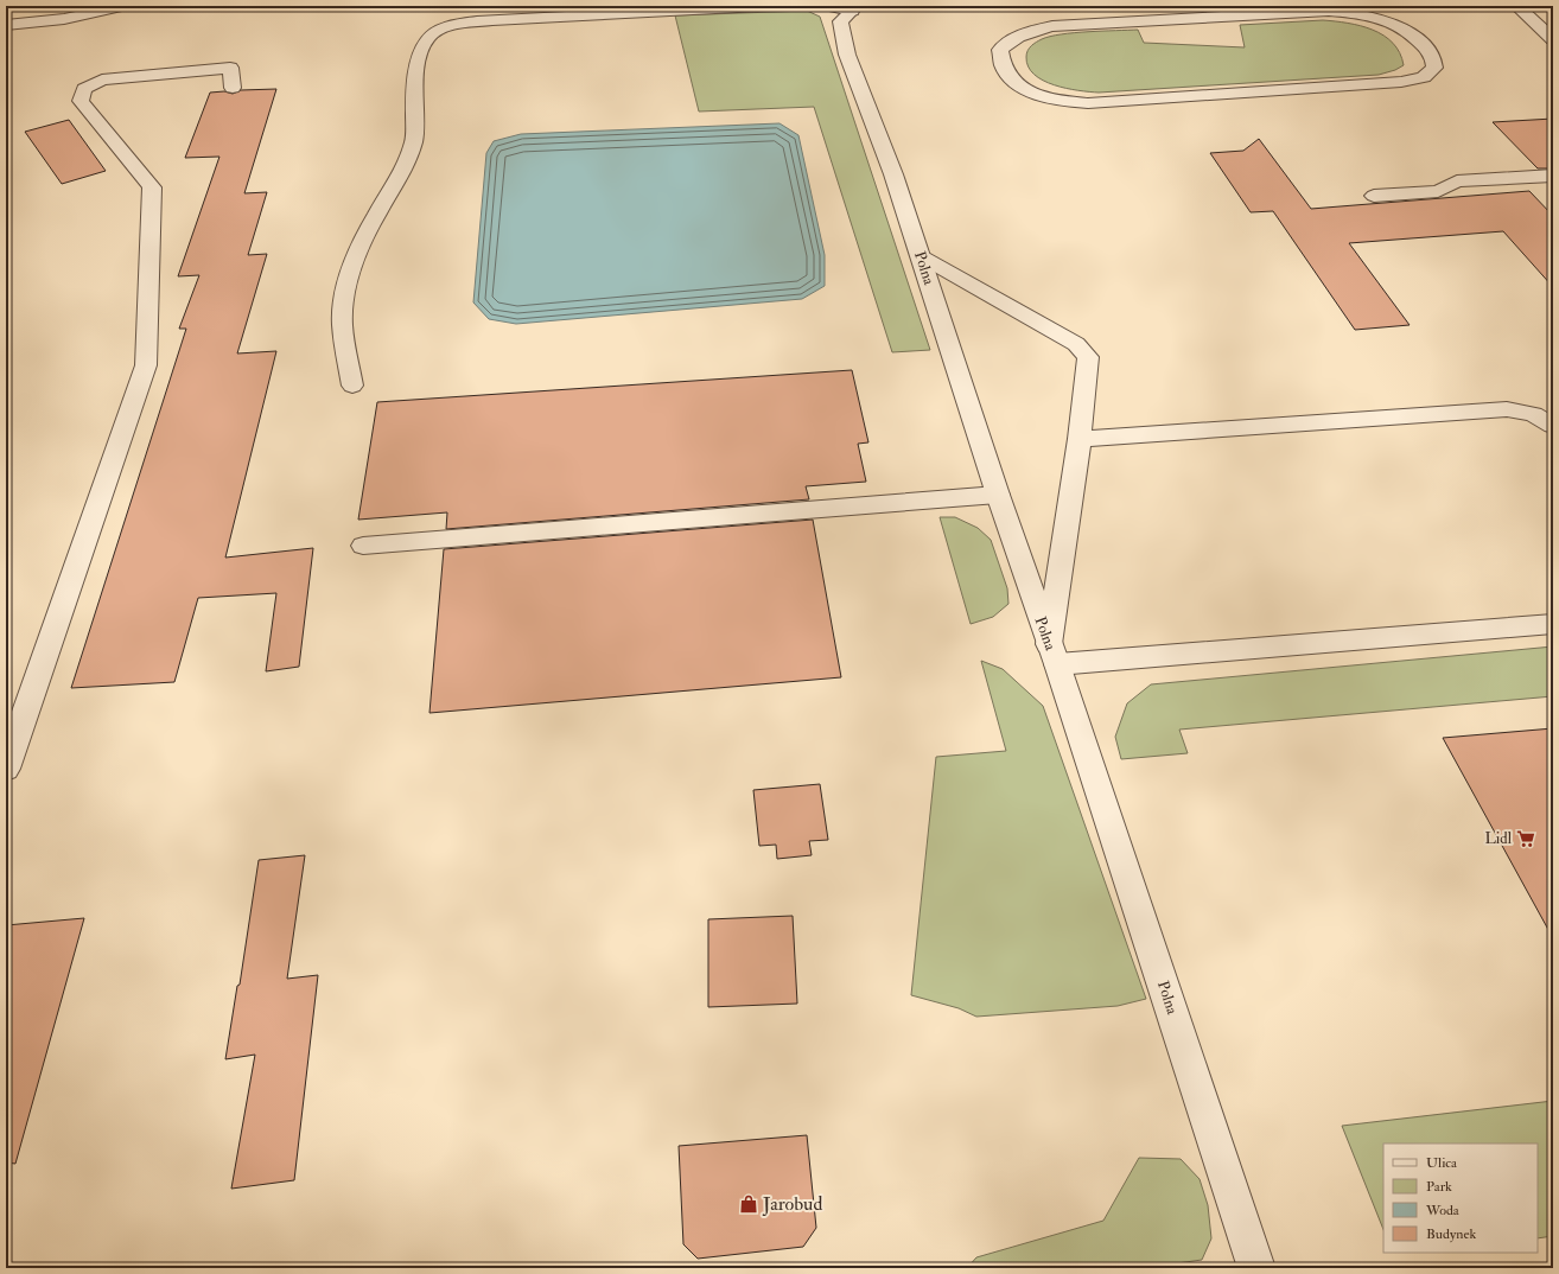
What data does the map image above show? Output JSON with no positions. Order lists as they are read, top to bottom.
{
  "streets": {
    "street": ["Polna"]
  },
  "places": {
    "supermarket": ["Lidl"],
    "shop": ["Jarobud"]
  },
  "legend": [
    "Ulica",
    "Park",
    "Woda",
    "Budynek"
  ]
}
